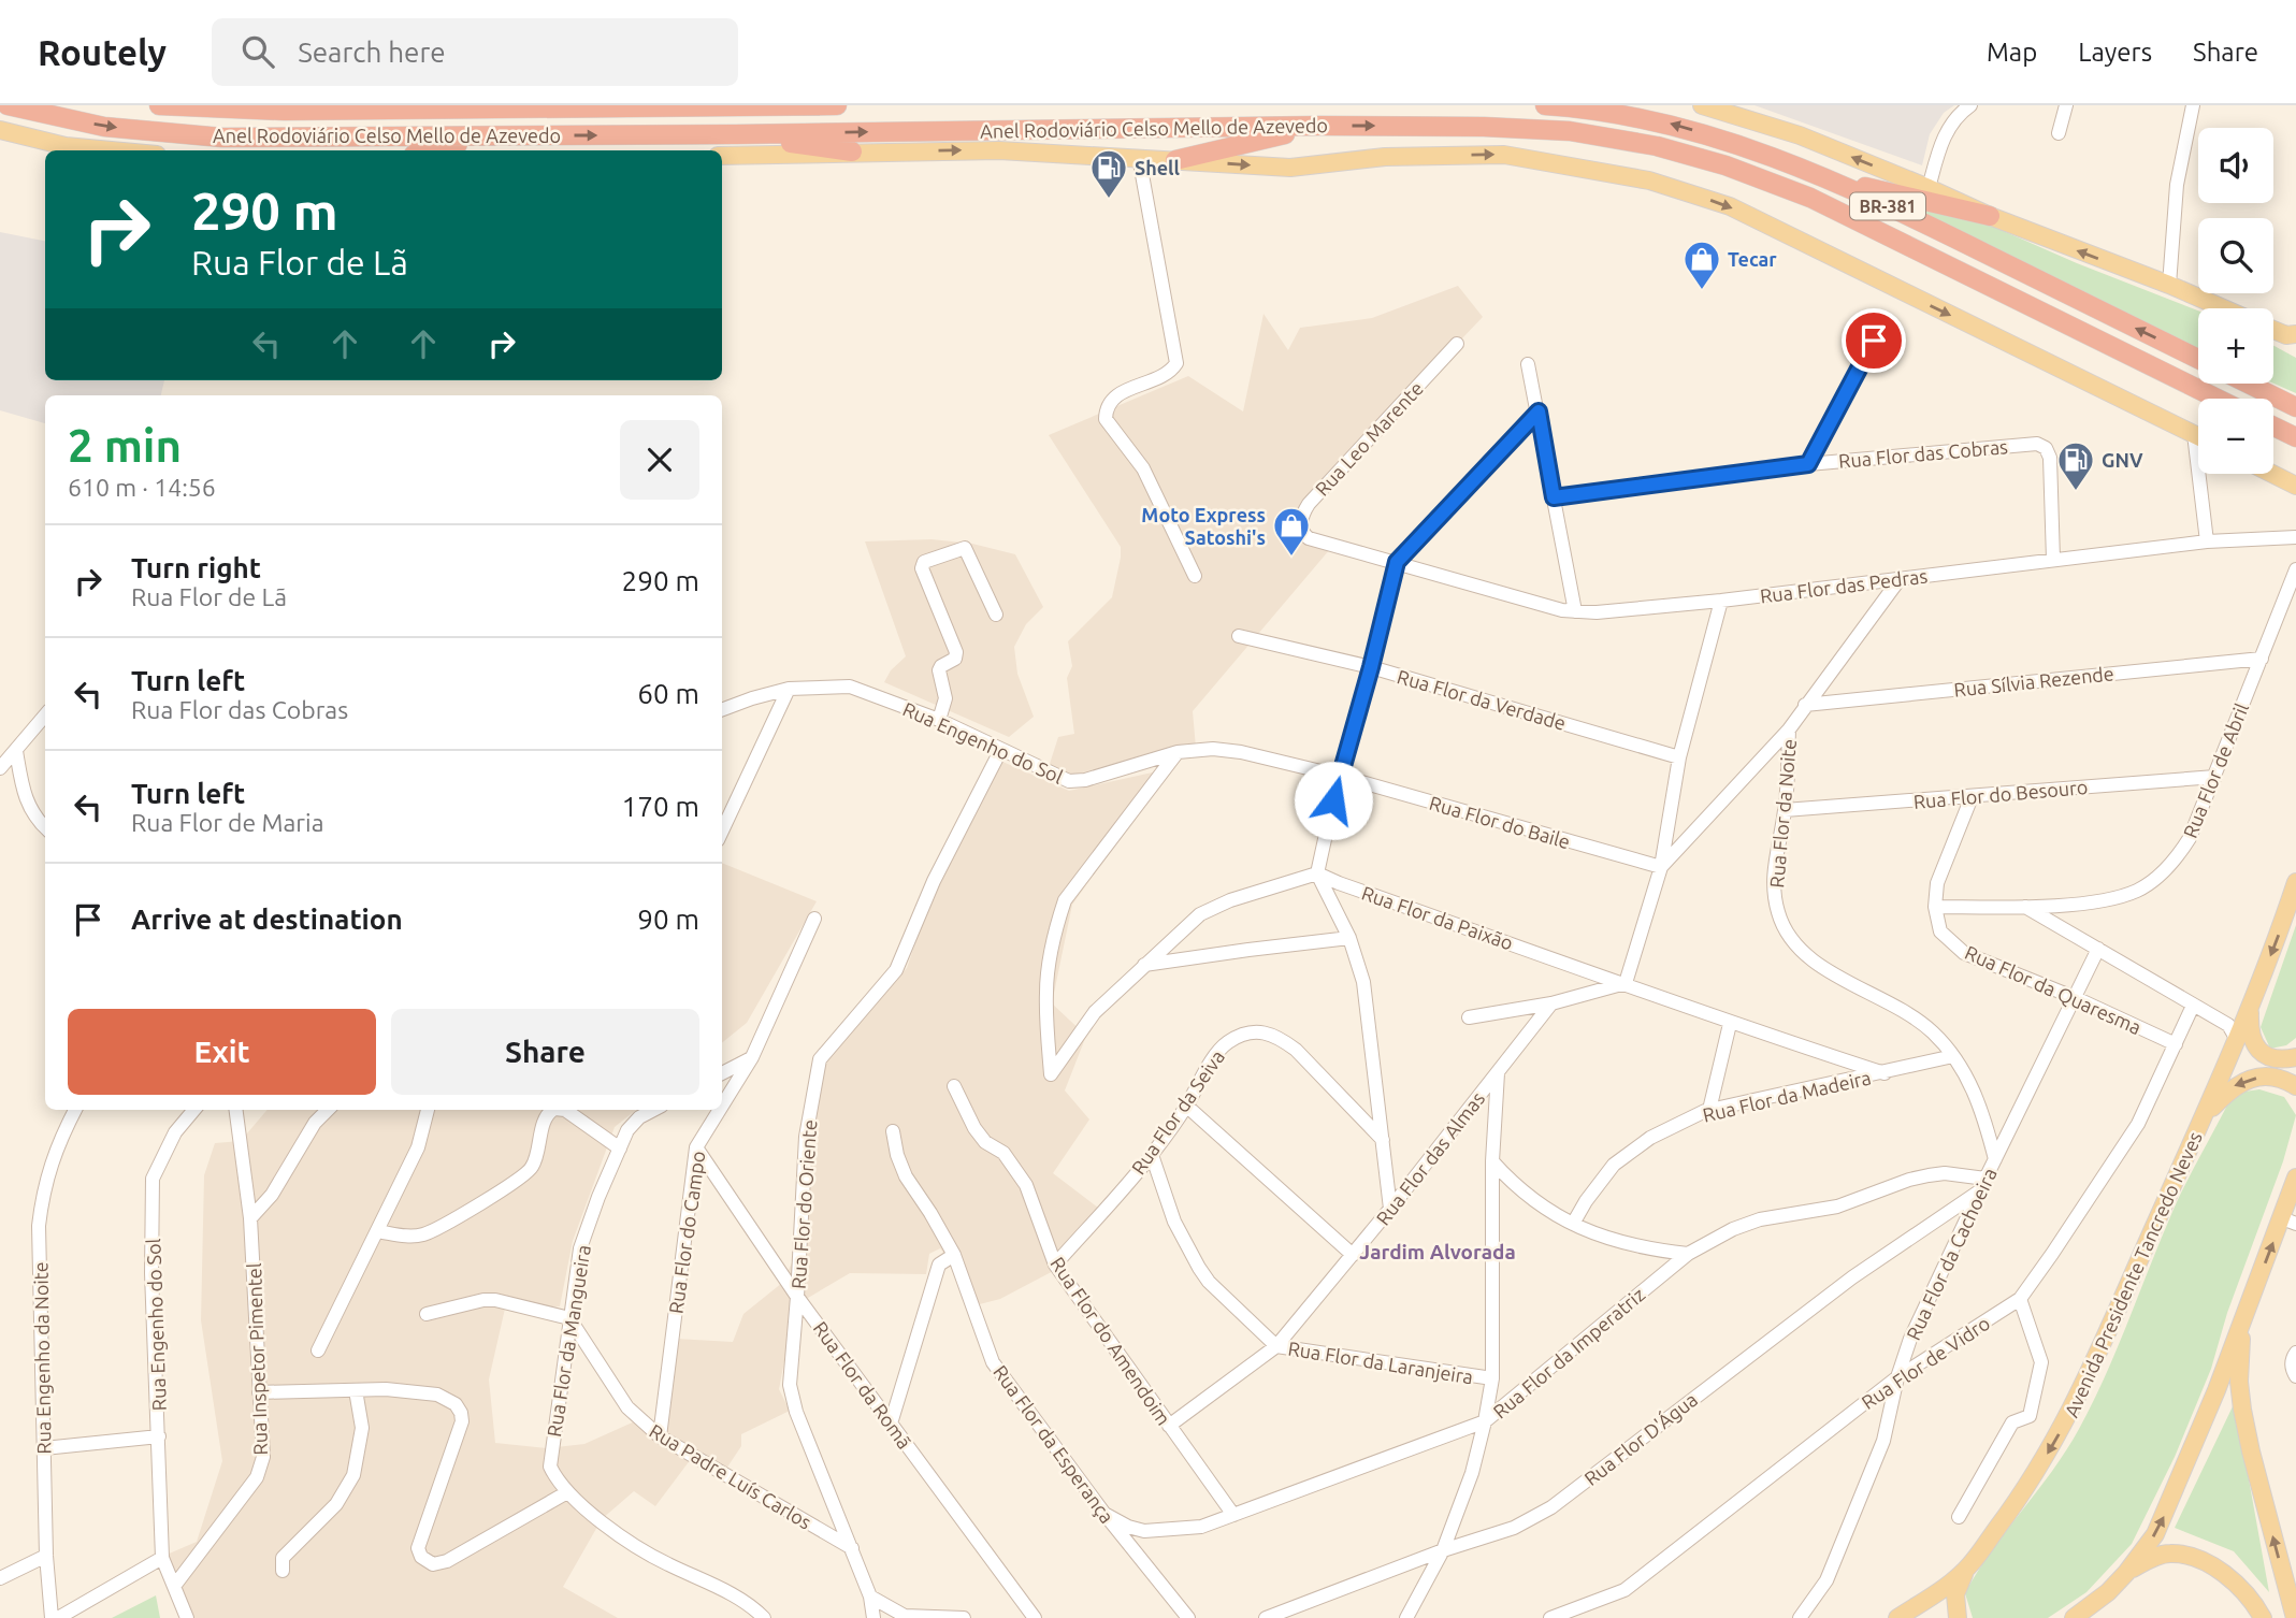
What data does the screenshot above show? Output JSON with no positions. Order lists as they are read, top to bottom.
{
  "streets": {
    "highway": ["Anel Rodoviário Celso Mello de Azevedo", "BR-381"],
    "main road": ["Avenida Presidente Tancredo Neves"],
    "street": [
      "Rua Leo Marente",
      "Rua Flor das Cobras",
      "Rua Flor das Pedras",
      "Rua Sílvia Rezende",
      "Rua Flor da Verdade",
      "Rua Engenho do Sol",
      "Rua Flor de Abril",
      "Rua Flor do Besouro",
      "Rua Flor da Noite",
      "Rua Flor do Baile",
      "Rua Flor da Paixão",
      "Rua Flor da Quaresma",
      "Rua Flor da Madeira",
      "Rua Flor da Seiva",
      "Rua Flor das Almas",
      "Rua Flor do Oriente",
      "Rua Flor do Campo",
      "Rua Flor da Cachoeira",
      "Rua Flor da Mangueira",
      "Rua Flor do Amendoim",
      "Rua Flor da Imperatriz",
      "Rua Engenho da Noite",
      "Rua Inspetor Pimentel",
      "Rua Flor da Laranjeira",
      "Rua Flor de Vidro",
      "Rua Flor da Romã",
      "Rua Flor D'Água",
      "Rua Flor da Esperança",
      "Rua Padre Luís Carlos"
    ]
  },
  "crossings": [
    ["Rua Leo Marente", "Rua Flor das Pedras"],
    ["Rua Flor das Cobras", "Rua Flor das Pedras"],
    ["Rua Sílvia Rezende", "Rua Flor de Abril"],
    ["Rua Engenho do Sol", "Rua Flor do Baile"],
    ["Rua Engenho do Sol", "Rua Flor do Oriente"],
    ["Rua Flor de Abril", "Rua Flor do Besouro"],
    ["Rua Flor de Abril", "Rua Flor da Quaresma"],
    ["Rua Flor do Besouro", "Rua Flor da Noite"],
    ["Rua Flor da Noite", "Rua Flor da Madeira"],
    ["Rua Flor da Noite", "Rua Flor da Cachoeira"],
    ["Rua Flor da Paixão", "Rua Flor da Madeira"],
    ["Rua Flor da Quaresma", "Rua Flor da Cachoeira"],
    ["Rua Flor da Quaresma", "Rua Flor de Vidro"],
    ["Rua Flor da Seiva", "Rua Flor do Amendoim"],
    ["Rua Flor da Seiva", "Rua Flor da Laranjeira"],
    ["Rua Flor das Almas", "Rua Flor do Amendoim"],
    ["Rua Flor das Almas", "Rua Flor da Laranjeira"],
    ["Rua Flor do Oriente", "Rua Flor da Romã"],
    ["Rua Flor do Oriente", "Rua Padre Luís Carlos"],
    ["Rua Flor do Campo", "Rua Flor da Romã"],
    ["Rua Flor do Campo", "Rua Padre Luís Carlos"],
    ["Rua Flor da Cachoeira", "Rua Flor da Imperatriz"],
    ["Rua Flor da Cachoeira", "Rua Flor de Vidro"],
    ["Rua Flor da Cachoeira", "Rua Flor D'Água"],
    ["Rua Flor da Mangueira", "Rua Padre Luís Carlos"],
    ["Rua Flor do Amendoim", "Rua Flor da Imperatriz"],
    ["Rua Flor da Imperatriz", "Rua Flor D'Água"],
    ["Rua Flor da Imperatriz", "Rua Flor da Esperança"]
  ],
  "districts": ["Jardim Alvorada"],
  "places": {
    "fuel station": ["Shell", "GNV"],
    "shop": ["Tecar", "Moto Express Satoshi's"]
  },
  "page": {
    "header": "Routely",
    "search": "Search here",
    "nav": ["Map", "Layers", "Share"],
    "map_buttons": ["+", "−"],
    "turn": ["290 m", "Rua Flor de Lã"],
    "heading": ["2 min", "610 m · 14:56"],
    "list": [
      {
        "name": "Turn right",
        "note": "Rua Flor de Lã",
        "value": "290 m"
      },
      {
        "name": "Turn left",
        "note": "Rua Flor das Cobras",
        "value": "60 m"
      },
      {
        "name": "Turn left",
        "note": "Rua Flor de Maria",
        "value": "170 m"
      },
      {
        "name": "Arrive at destination",
        "value": "90 m"
      }
    ],
    "buttons": ["Exit", "Share"]
  }
}
